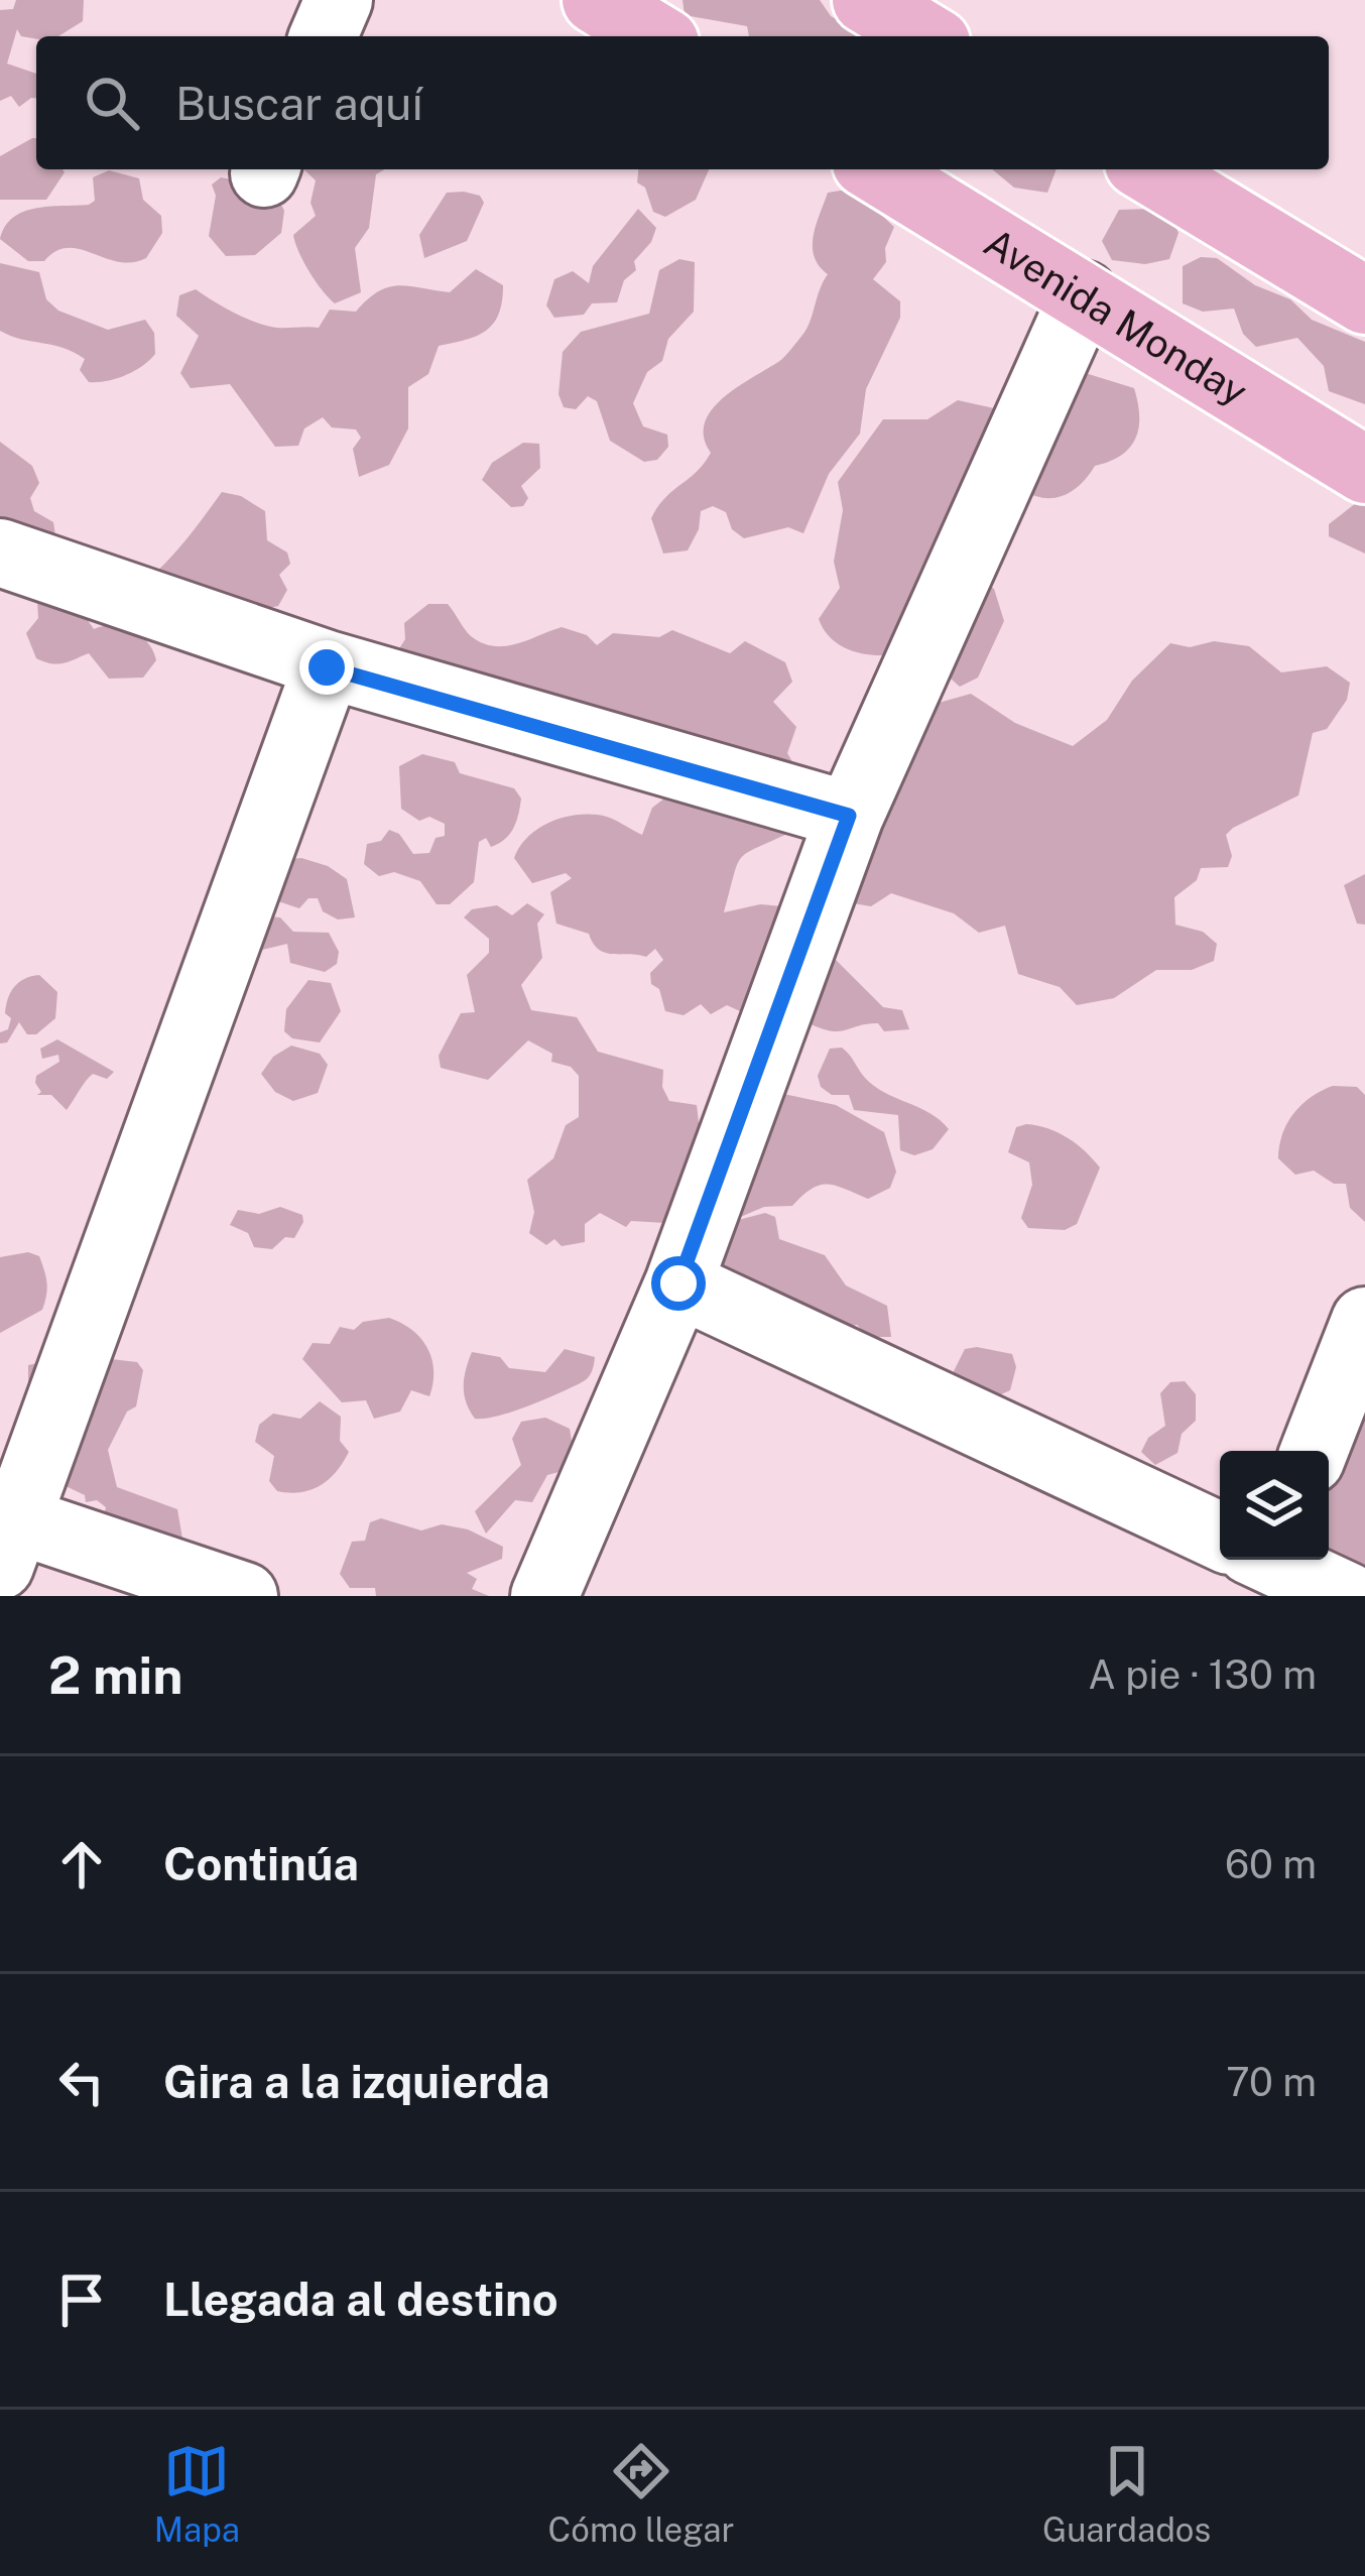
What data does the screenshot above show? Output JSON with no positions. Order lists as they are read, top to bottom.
{
  "streets": {
    "main road": ["Avenida Monday"]
  },
  "page": {
    "search": "Buscar aquí",
    "heading": ["2 min", "A pie · 130 m"],
    "list": [
      ["Continúa", "60 m"],
      ["Gira a la izquierda", "70 m"],
      "Llegada al destino"
    ],
    "nav": ["Mapa", "Cómo llegar", "Guardados"]
  }
}
